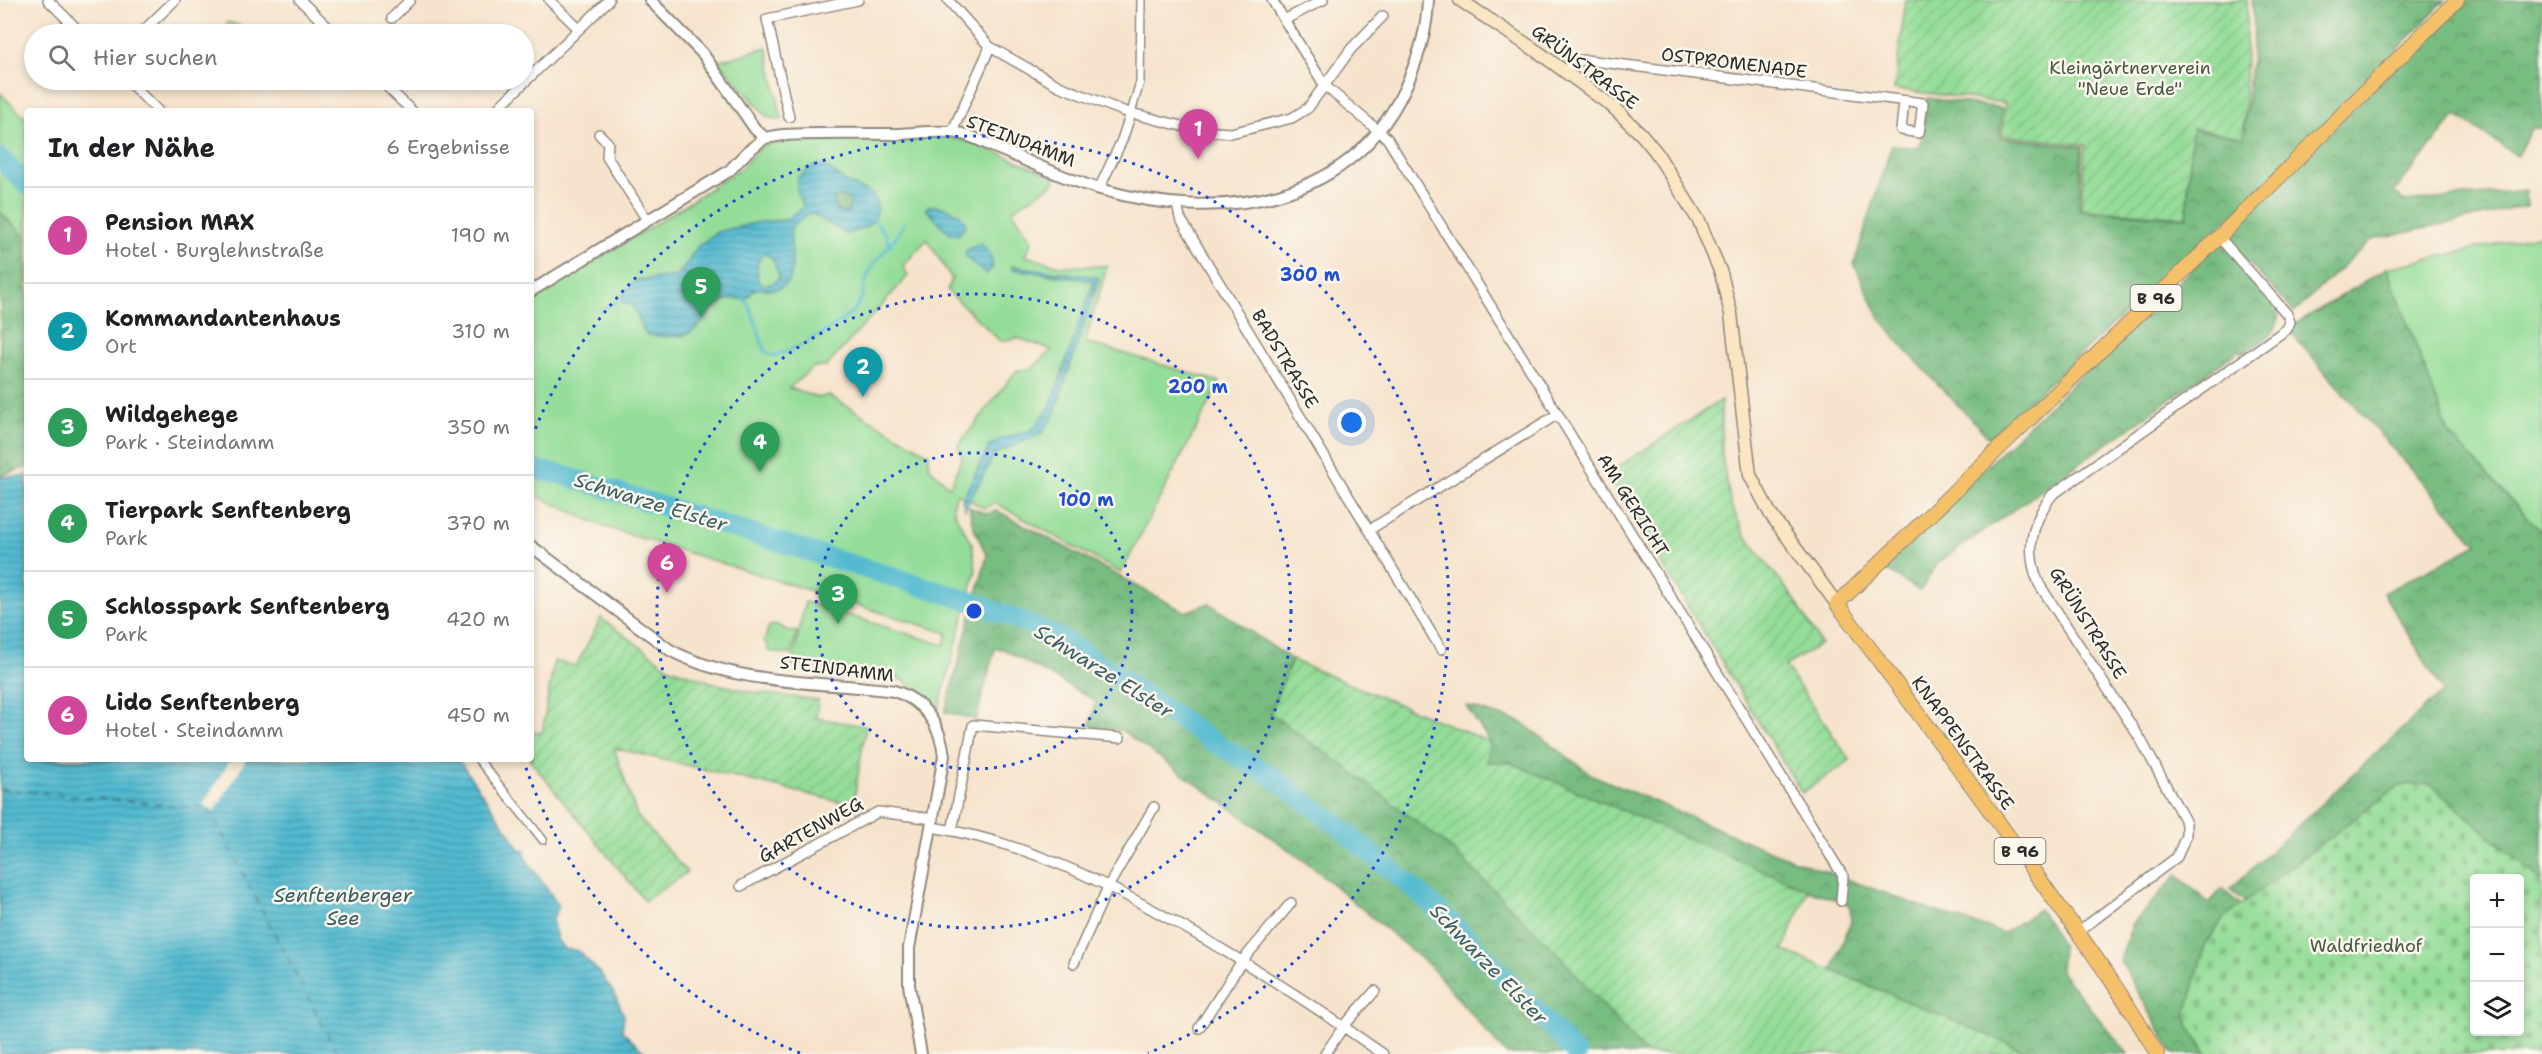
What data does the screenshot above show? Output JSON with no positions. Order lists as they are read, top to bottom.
{
  "streets": {
    "main road": ["GRÜNSTRASSE", "B 96", "KNAPPENSTRASSE"],
    "street": [
      "OSTPROMENADE",
      "STEINDAMM",
      "BADSTRASSE",
      "AM GERICHT",
      "GARTENWEG"
    ]
  },
  "crossings": [
    ["OSTPROMENADE", "GRÜNSTRASSE"],
    ["GRÜNSTRASSE", "B 96"],
    ["GRÜNSTRASSE", "KNAPPENSTRASSE"],
    ["STEINDAMM", "BADSTRASSE"],
    ["STEINDAMM", "AM GERICHT"],
    ["STEINDAMM", "GARTENWEG"],
    ["B 96", "KNAPPENSTRASSE"]
  ],
  "water": ["Schwarze Elster", "Senftenberger See"],
  "parks": ["Kleingärtnerverein \"Neue Erde\"", "Waldfriedhof"],
  "page": {
    "search": "Hier suchen",
    "heading": ["In der Nähe", "6 Ergebnisse"],
    "pins": [
      "1",
      "5",
      "2",
      "4",
      "6",
      "3"
    ],
    "list": [
      {
        "mark": "1",
        "name": "Pension MAX",
        "note": "Hotel · Burglehnstraße",
        "value": "190 m"
      },
      {
        "mark": "2",
        "name": "Kommandantenhaus",
        "note": "Ort",
        "value": "310 m"
      },
      {
        "mark": "3",
        "name": "Wildgehege",
        "note": "Park · Steindamm",
        "value": "350 m"
      },
      {
        "mark": "4",
        "name": "Tierpark Senftenberg",
        "note": "Park",
        "value": "370 m"
      },
      {
        "mark": "5",
        "name": "Schlosspark Senftenberg",
        "note": "Park",
        "value": "420 m"
      },
      {
        "mark": "6",
        "name": "Lido Senftenberg",
        "note": "Hotel · Steindamm",
        "value": "450 m"
      }
    ],
    "map_buttons": ["+", "−"]
  },
  "rings": ["300 m", "200 m", "100 m"]
}
